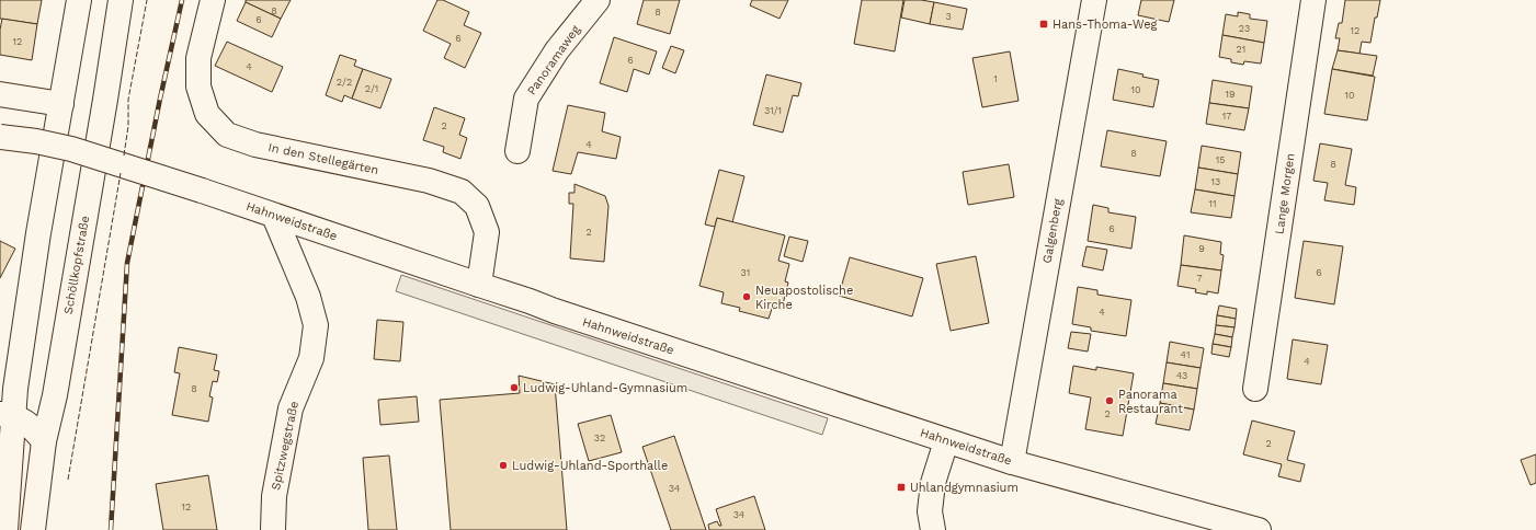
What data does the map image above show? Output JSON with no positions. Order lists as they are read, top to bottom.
{
  "streets": {
    "street": [
      "Panoramaweg",
      "In den Stellegärten",
      "Lange Morgen",
      "Hahnweidstraße",
      "Galgenberg",
      "Schöllkopfstraße",
      "Spitzwegstraße"
    ]
  },
  "crossings": [
    ["In den Stellegärten", "Hahnweidstraße"],
    ["Hahnweidstraße", "Galgenberg"],
    ["Hahnweidstraße", "Spitzwegstraße"]
  ],
  "places": {
    "transit": ["Hans-Thoma-Weg", "Uhlandgymnasium"],
    "other": [
      "Neuapostolische Kirche",
      "Ludwig-Uhland-Gymnasium",
      "Panorama Restaurant",
      "Ludwig-Uhland-Sporthalle"
    ]
  },
  "house_numbers": [
    "8",
    "8",
    "3",
    "6",
    "23",
    "12",
    "6",
    "12",
    "21",
    "6",
    "4",
    "1",
    "2/2",
    "2/1",
    "10",
    "19",
    "10",
    "31/1",
    "17",
    "2",
    "4",
    "8",
    "15",
    "8",
    "13",
    "11",
    "6",
    "2",
    "9",
    "31",
    "6",
    "7",
    "4",
    "41",
    "4",
    "43",
    "8",
    "2",
    "32",
    "2",
    "34",
    "12",
    "34"
  ]
}
